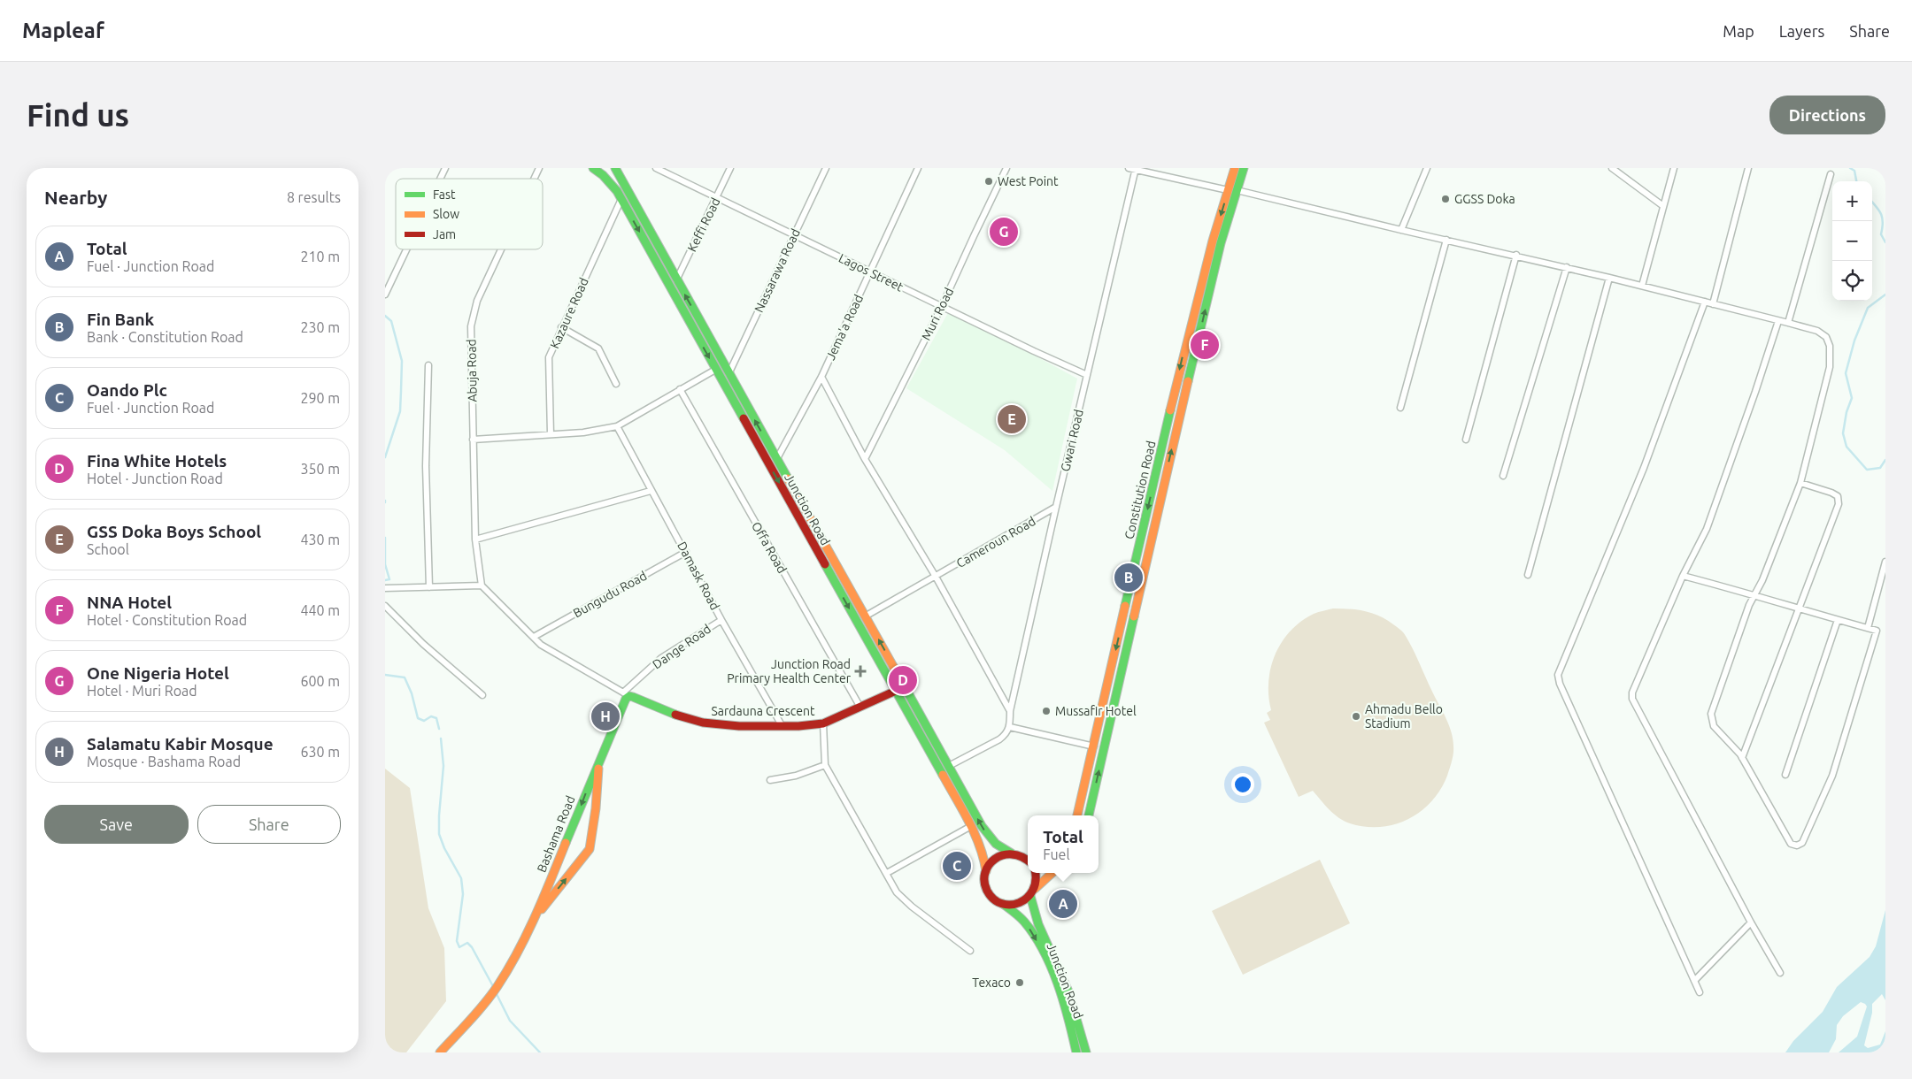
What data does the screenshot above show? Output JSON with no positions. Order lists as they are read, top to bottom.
{
  "streets": {
    "main road": [
      "Constitution Road",
      "Junction Road",
      "Sardauna Crescent",
      "Bashama Road"
    ],
    "street": [
      "Keffi Road",
      "Nassarawa Road",
      "Lagos Street",
      "Kazaure Road",
      "Muri Road",
      "Jema'a Road",
      "Abuja Road",
      "Gwari Road",
      "Cameroun Road",
      "Offa Road",
      "Damask Road",
      "Bungudu Road",
      "Dange Road"
    ]
  },
  "crossings": [
    ["Keffi Road", "Lagos Street"],
    ["Keffi Road", "Junction Road"],
    ["Nassarawa Road", "Lagos Street"],
    ["Nassarawa Road", "Junction Road"],
    ["Lagos Street", "Muri Road"],
    ["Lagos Street", "Jema'a Road"],
    ["Lagos Street", "Gwari Road"],
    ["Kazaure Road", "Junction Road"],
    ["Muri Road", "Gwari Road"],
    ["Jema'a Road", "Gwari Road"],
    ["Jema'a Road", "Junction Road"],
    ["Abuja Road", "Sardauna Crescent"],
    ["Gwari Road", "Cameroun Road"],
    ["Junction Road", "Cameroun Road"],
    ["Junction Road", "Sardauna Crescent"],
    ["Offa Road", "Sardauna Crescent"],
    ["Damask Road", "Bungudu Road"],
    ["Damask Road", "Dange Road"],
    ["Damask Road", "Sardauna Crescent"],
    ["Bungudu Road", "Sardauna Crescent"],
    ["Dange Road", "Sardauna Crescent"],
    ["Dange Road", "Bashama Road"],
    ["Sardauna Crescent", "Bashama Road"]
  ],
  "places": {
    "other": [
      "West Point",
      "GGSS Doka",
      "Mussafir Hotel",
      "Ahmadu Bello Stadium",
      "Texaco"
    ],
    "health": ["Junction Road Primary Health Center"]
  },
  "legend": ["Fast", "Slow", "Jam"],
  "page": {
    "header": "Mapleaf",
    "nav": ["Map", "Layers", "Share"],
    "buttons": [
      "Directions",
      ["Save", "Share"]
    ],
    "title": "Find us",
    "heading": ["Nearby", "8 results"],
    "map_buttons": ["+", "−"],
    "pins": [
      "G",
      "F",
      "E",
      "B",
      "D",
      "H",
      "C",
      "A"
    ],
    "list": [
      {
        "mark": "A",
        "name": "Total",
        "note": "Fuel · Junction Road",
        "value": "210 m"
      },
      {
        "mark": "B",
        "name": "Fin Bank",
        "note": "Bank · Constitution Road",
        "value": "230 m"
      },
      {
        "mark": "C",
        "name": "Oando Plc",
        "note": "Fuel · Junction Road",
        "value": "290 m"
      },
      {
        "mark": "D",
        "name": "Fina White Hotels",
        "note": "Hotel · Junction Road",
        "value": "350 m"
      },
      {
        "mark": "E",
        "name": "GSS Doka Boys School",
        "note": "School",
        "value": "430 m"
      },
      {
        "mark": "F",
        "name": "NNA Hotel",
        "note": "Hotel · Constitution Road",
        "value": "440 m"
      },
      {
        "mark": "G",
        "name": "One Nigeria Hotel",
        "note": "Hotel · Muri Road",
        "value": "600 m"
      },
      {
        "mark": "H",
        "name": "Salamatu Kabir Mosque",
        "note": "Mosque · Bashama Road",
        "value": "630 m"
      }
    ],
    "popup": ["Total", "Fuel"]
  }
}
